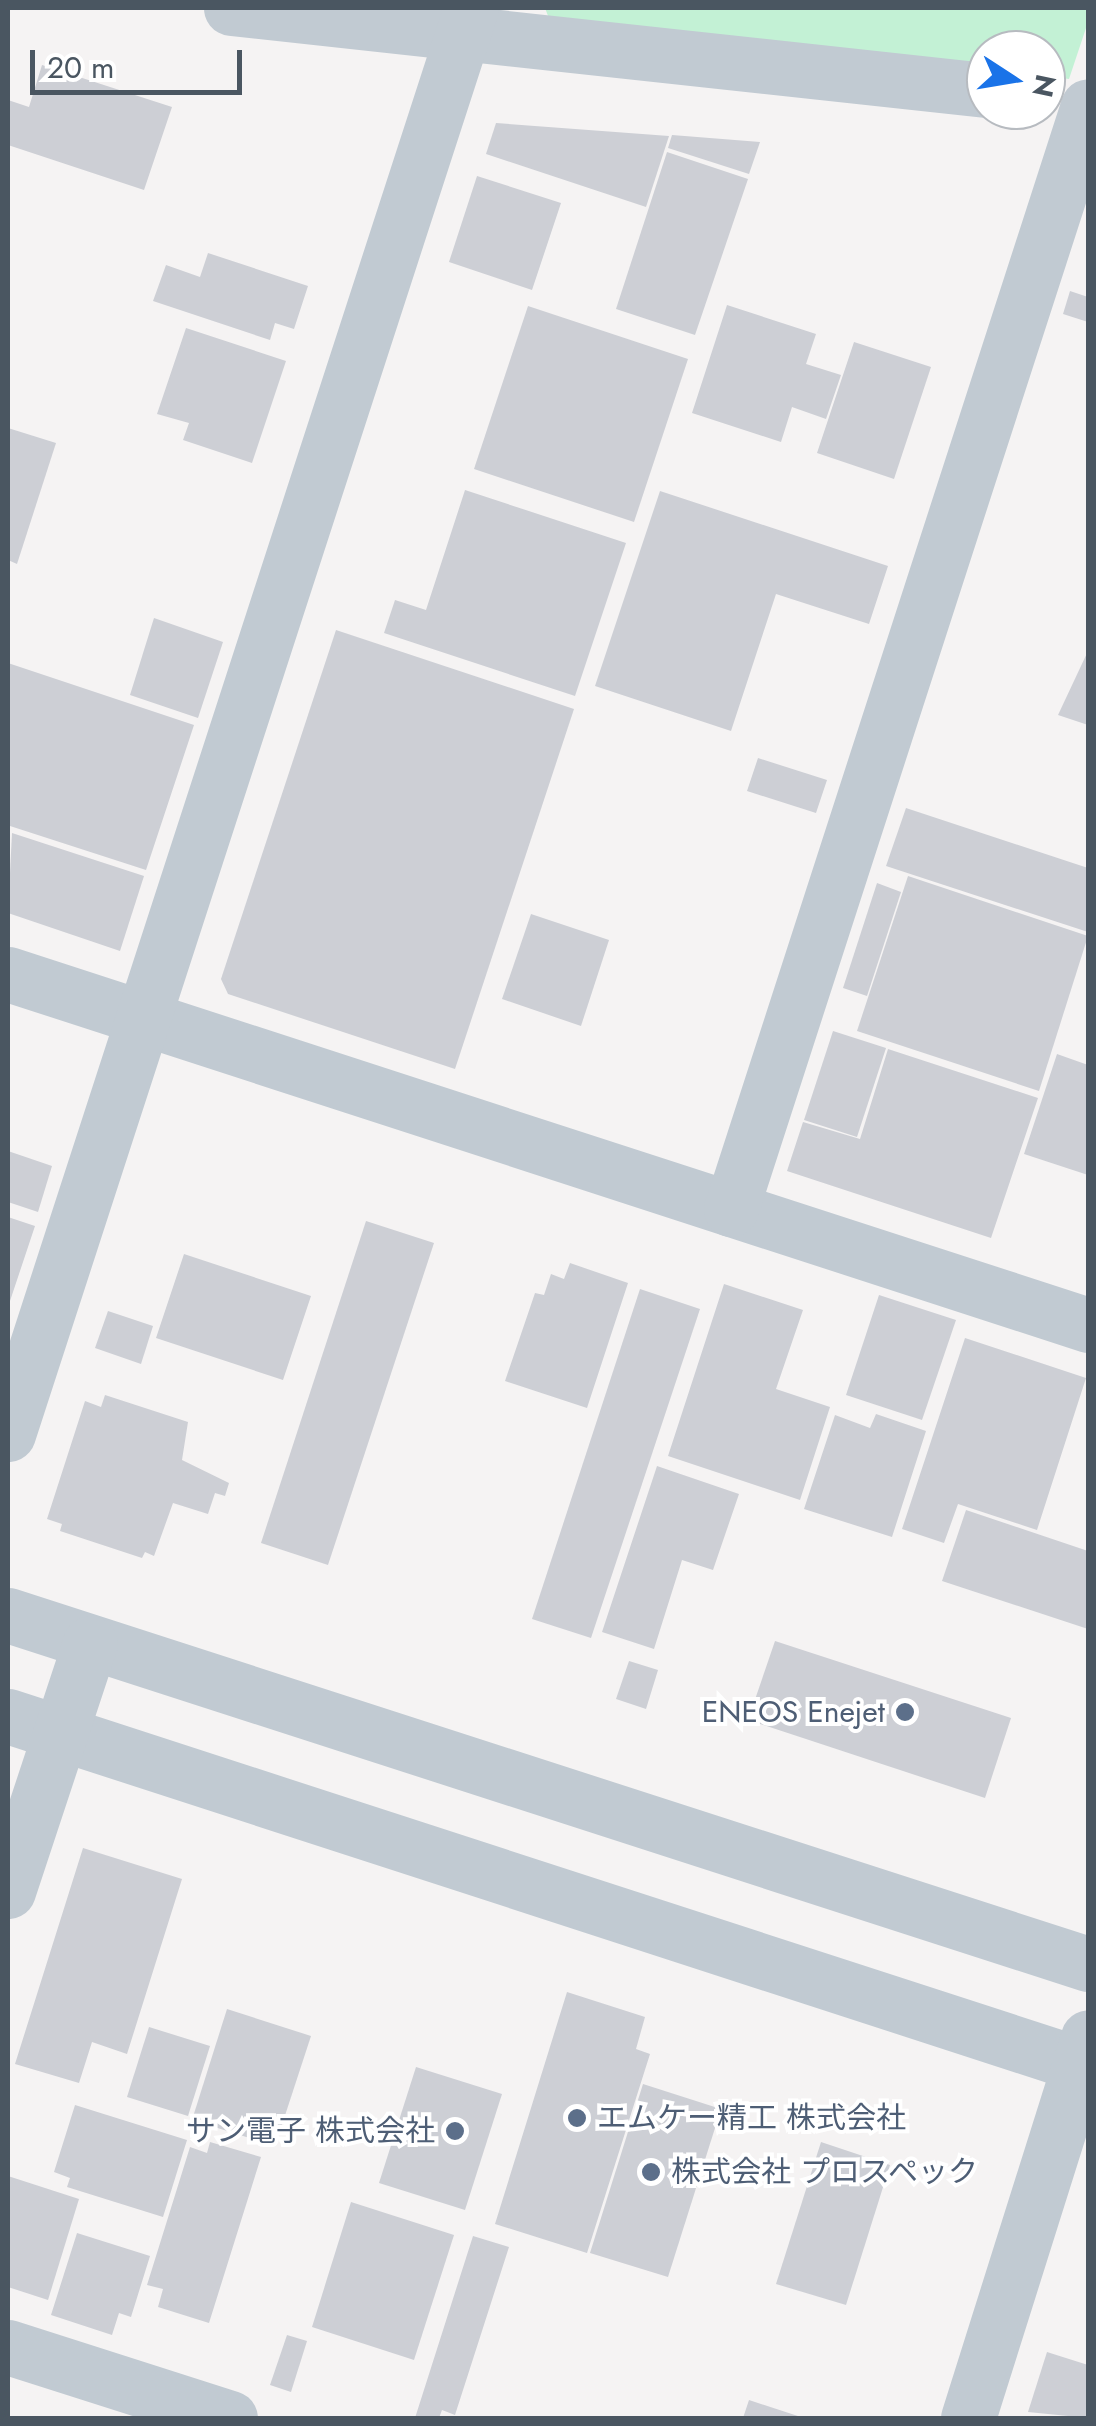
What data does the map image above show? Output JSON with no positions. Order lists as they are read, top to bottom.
{
  "places": [
    "ENEOS Enejet",
    "エムケー精工 株式会社",
    "サン電子 株式会社",
    "株式会社 プロスペック"
  ],
  "scale_bar": "20 m",
  "north": "right"
}
